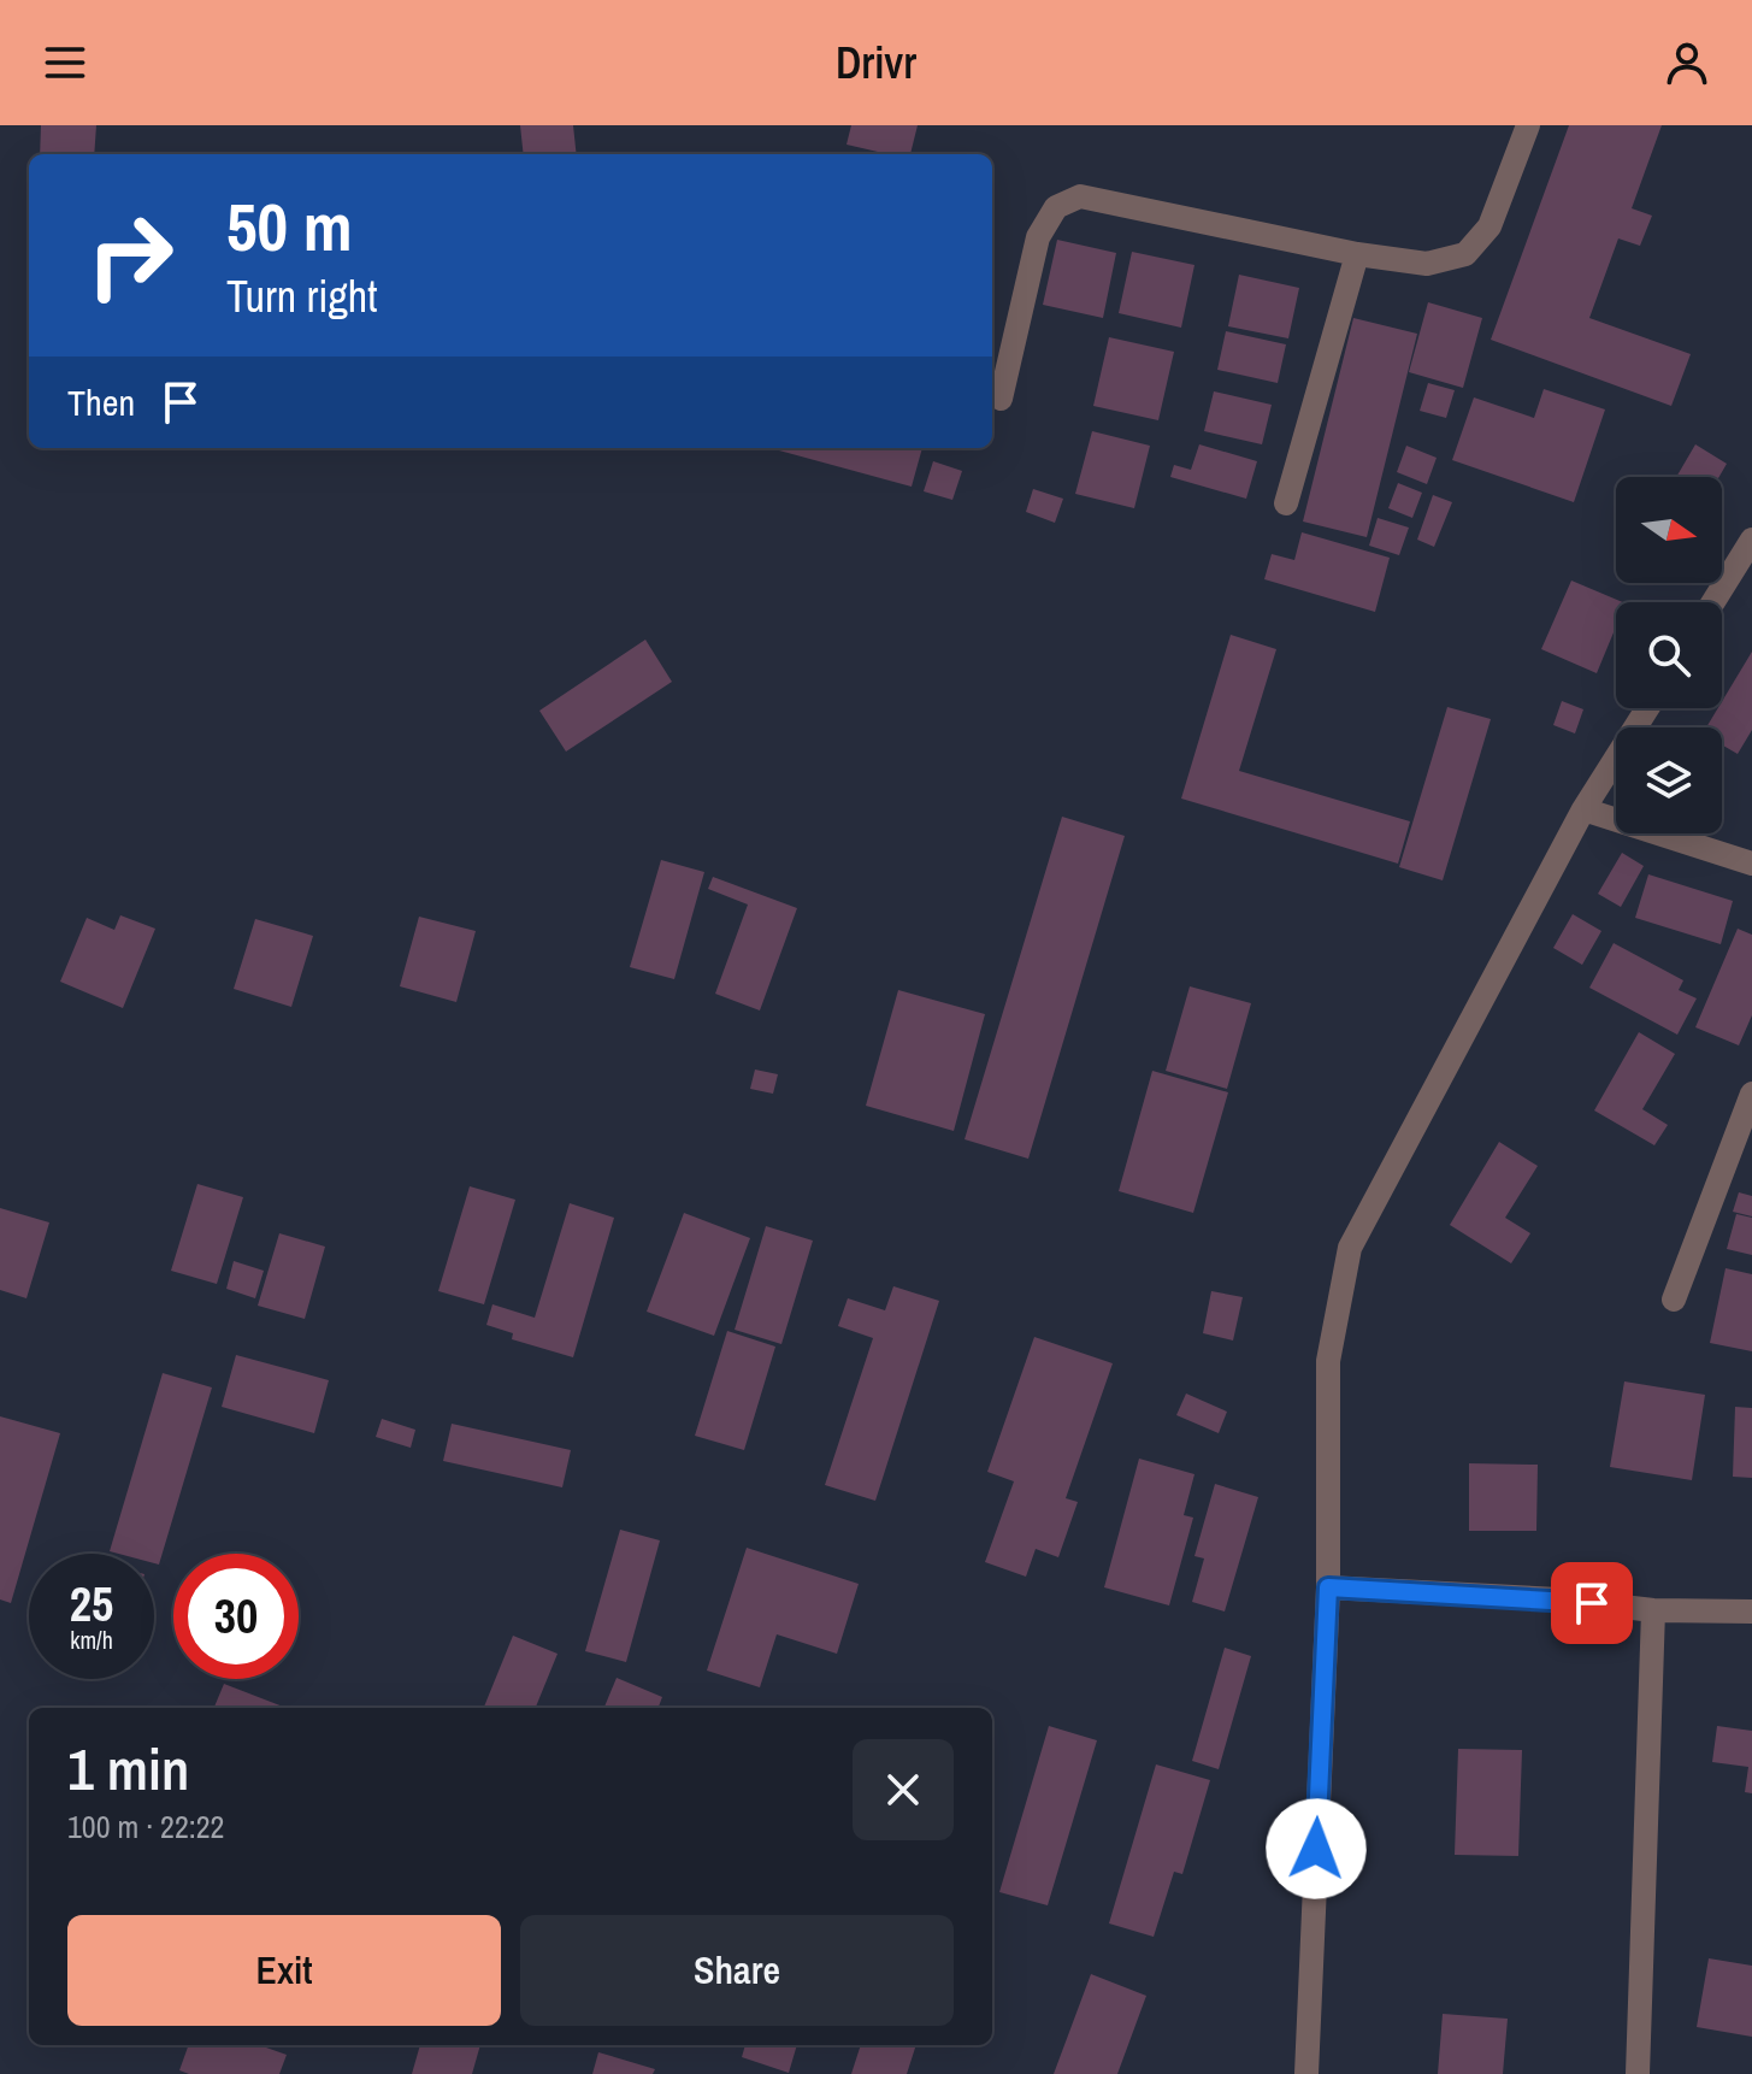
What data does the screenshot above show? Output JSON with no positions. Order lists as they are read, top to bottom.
{
  "north": "right",
  "page": {
    "header": "Drivr",
    "turn": ["50 m", "Turn right"],
    "then": "Then",
    "speed": "25 km/h",
    "limit": "30",
    "heading": ["1 min", "100 m · 22:22"],
    "buttons": ["Exit", "Share"]
  }
}
